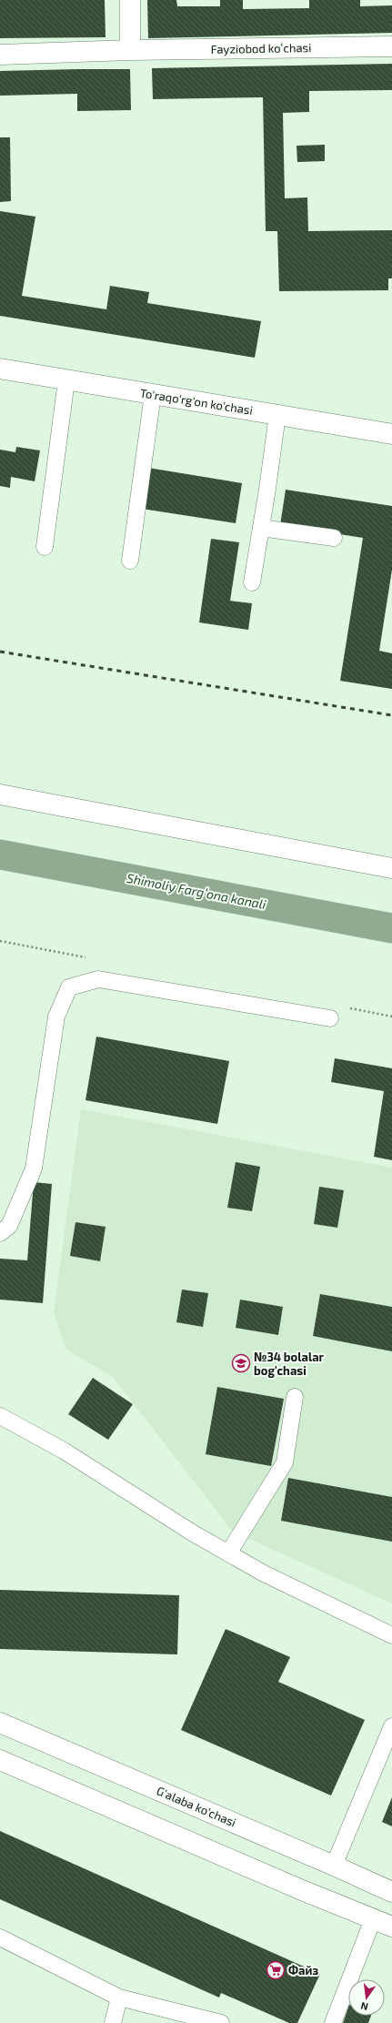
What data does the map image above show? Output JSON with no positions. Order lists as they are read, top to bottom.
{
  "streets": {
    "main road": ["Fayziobod koʻchasi", "To'raqo'rg'on ko'chasi", "G'alaba ko'chasi"]
  },
  "water": ["Shimoliy Fargʻona kanali"],
  "places": {
    "school or university": ["№34 bolalar bog'chasi"],
    "supermarket": ["Файз"]
  },
  "north": "bottom"
}
